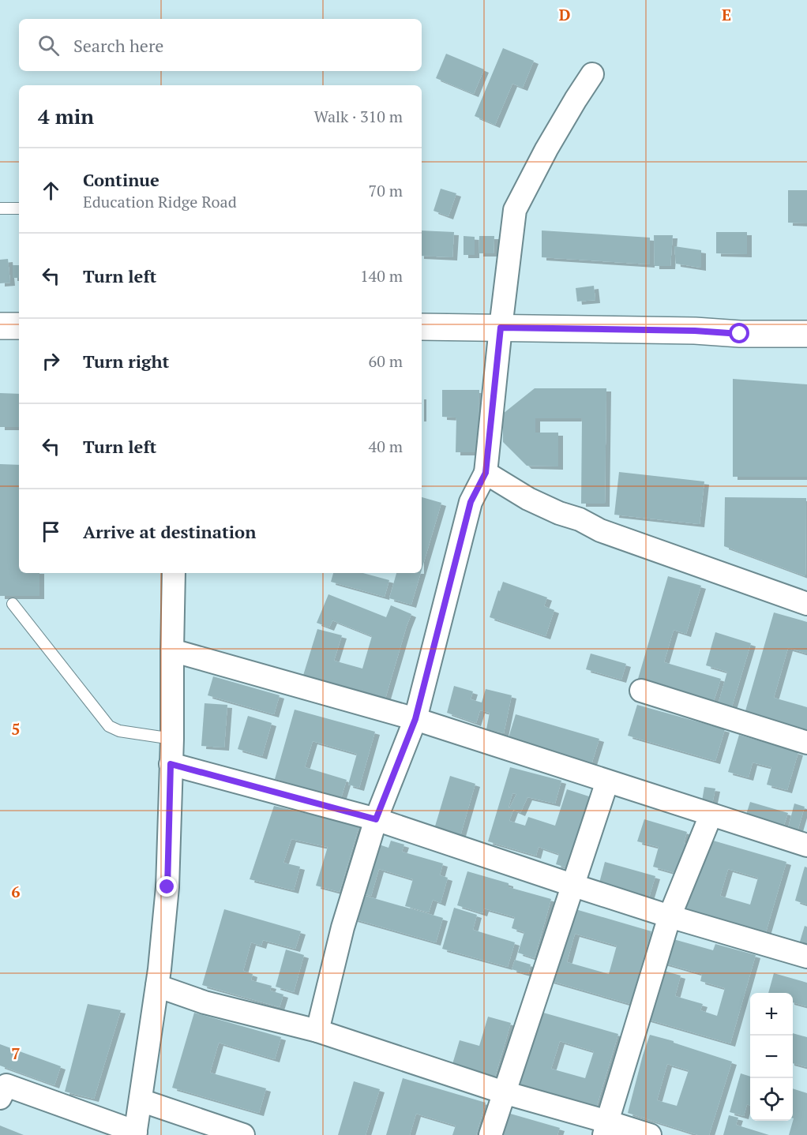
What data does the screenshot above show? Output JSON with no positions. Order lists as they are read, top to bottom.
{
  "page": {
    "search": "Search here",
    "heading": ["4 min", "Walk · 310 m"],
    "list": [
      ["Continue", "Education Ridge Road", "70 m"],
      ["Turn left", "140 m"],
      ["Turn right", "60 m"],
      ["Turn left", "40 m"],
      "Arrive at destination"
    ],
    "map_buttons": ["+", "−"]
  },
  "grid": {
    "columns": ["D", "E"],
    "rows": ["5", "6", "7"]
  }
}
